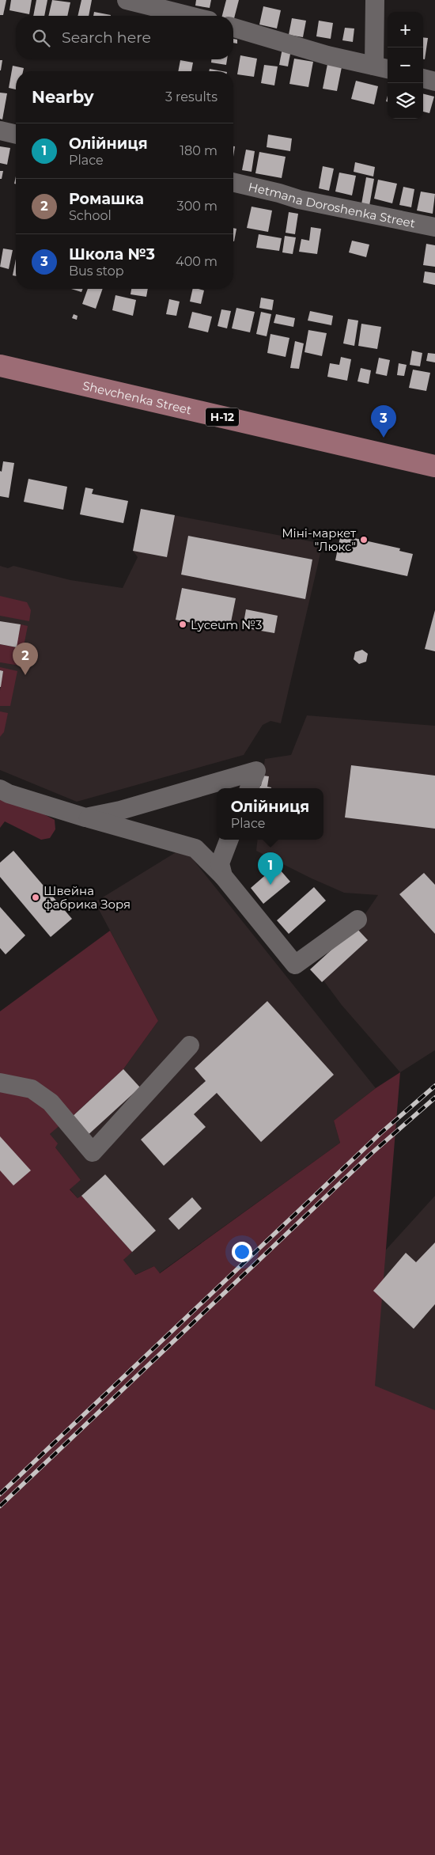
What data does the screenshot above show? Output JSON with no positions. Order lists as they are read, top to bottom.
{
  "streets": {
    "main road": ["Shevchenka Street", "Н-12"],
    "street": ["Hetmana Doroshenka Street"]
  },
  "places": ["Міні-маркет \"Люкс\"", "Lyceum №3", "Швейна фабрика Зоря"],
  "page": {
    "map_buttons": ["+", "−"],
    "search": "Search here",
    "heading": ["Nearby", "3 results"],
    "list": [
      {
        "mark": "1",
        "name": "Олійниця",
        "note": "Place",
        "value": "180 m"
      },
      {
        "mark": "2",
        "name": "Ромашка",
        "note": "School",
        "value": "300 m"
      },
      {
        "mark": "3",
        "name": "Школа №3",
        "note": "Bus stop",
        "value": "400 m"
      }
    ],
    "pins": ["3", "2", "1"],
    "popup": ["Олійниця", "Place"]
  }
}
